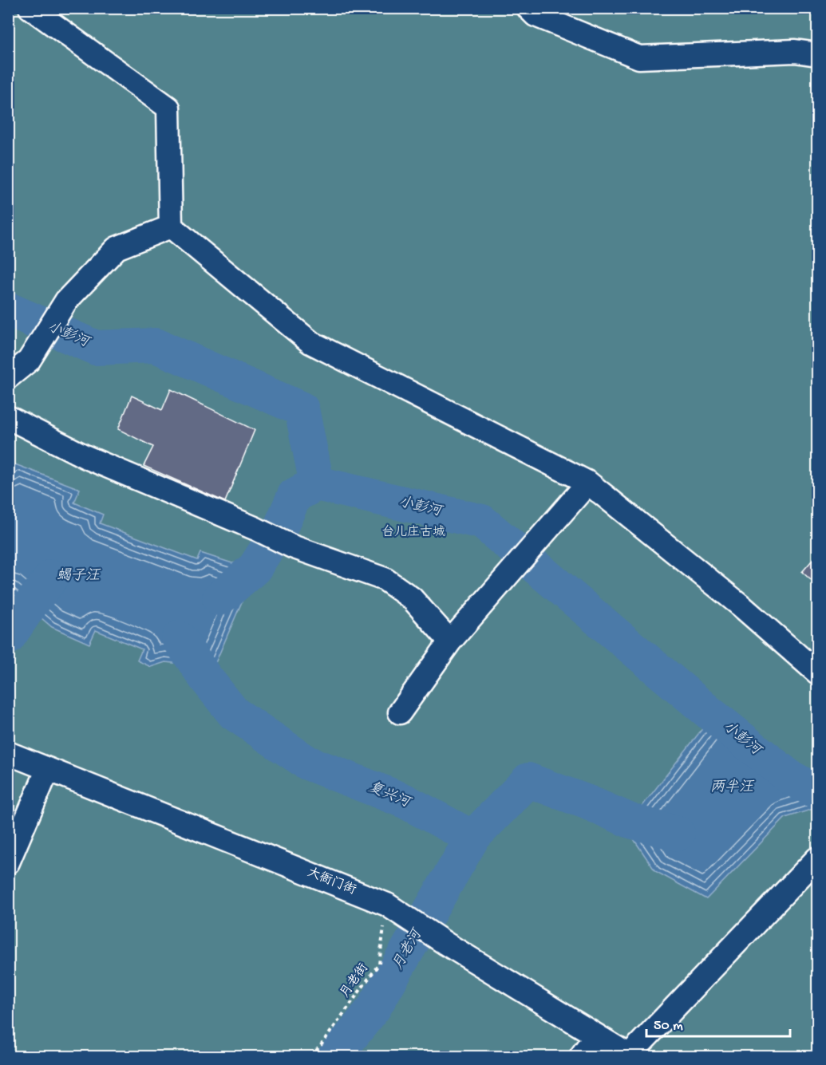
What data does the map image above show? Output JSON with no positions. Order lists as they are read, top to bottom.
{
  "streets": {
    "street": ["大衙门街"],
    "path": ["月老街"]
  },
  "crossings": [
    ["大衙门街", "月老街"]
  ],
  "water": [
    "小彭河",
    "蝎子汪",
    "两半汪",
    "复兴河",
    "月老河"
  ],
  "parks": ["台儿庄古城"],
  "scale_bar": "50 m"
}
